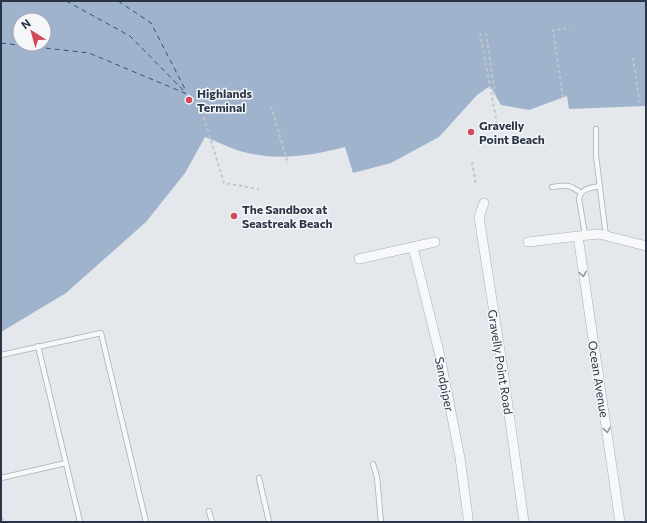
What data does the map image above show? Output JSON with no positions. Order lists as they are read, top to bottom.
{
  "streets": {
    "street": ["Gravelly Point Road", "Ocean Avenue", "Sandpiper"]
  },
  "one_way": ["Ocean Avenue"],
  "places": ["Highlands Terminal", "Gravelly Point Beach", "The Sandbox at Seastreak Beach"],
  "north": "top left"
}
